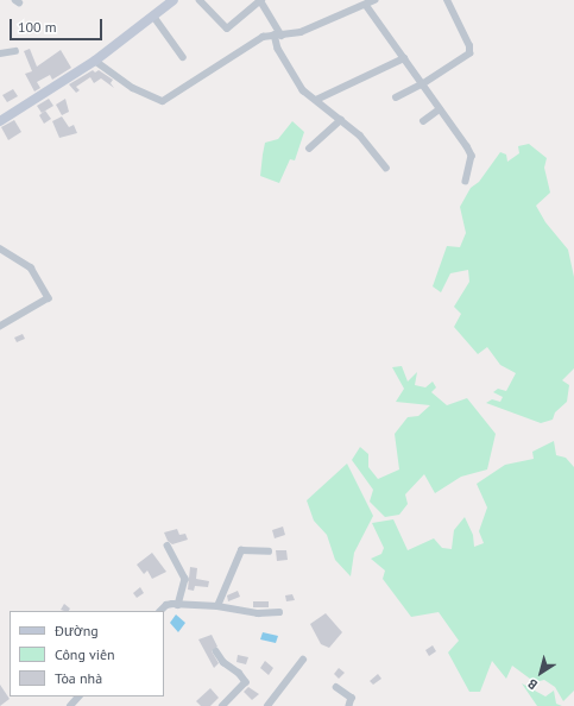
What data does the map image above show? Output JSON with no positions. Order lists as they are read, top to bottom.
{
  "legend": ["Đường", "Công viên", "Tòa nhà"],
  "scale_bar": "100 m",
  "north": "bottom left"
}
